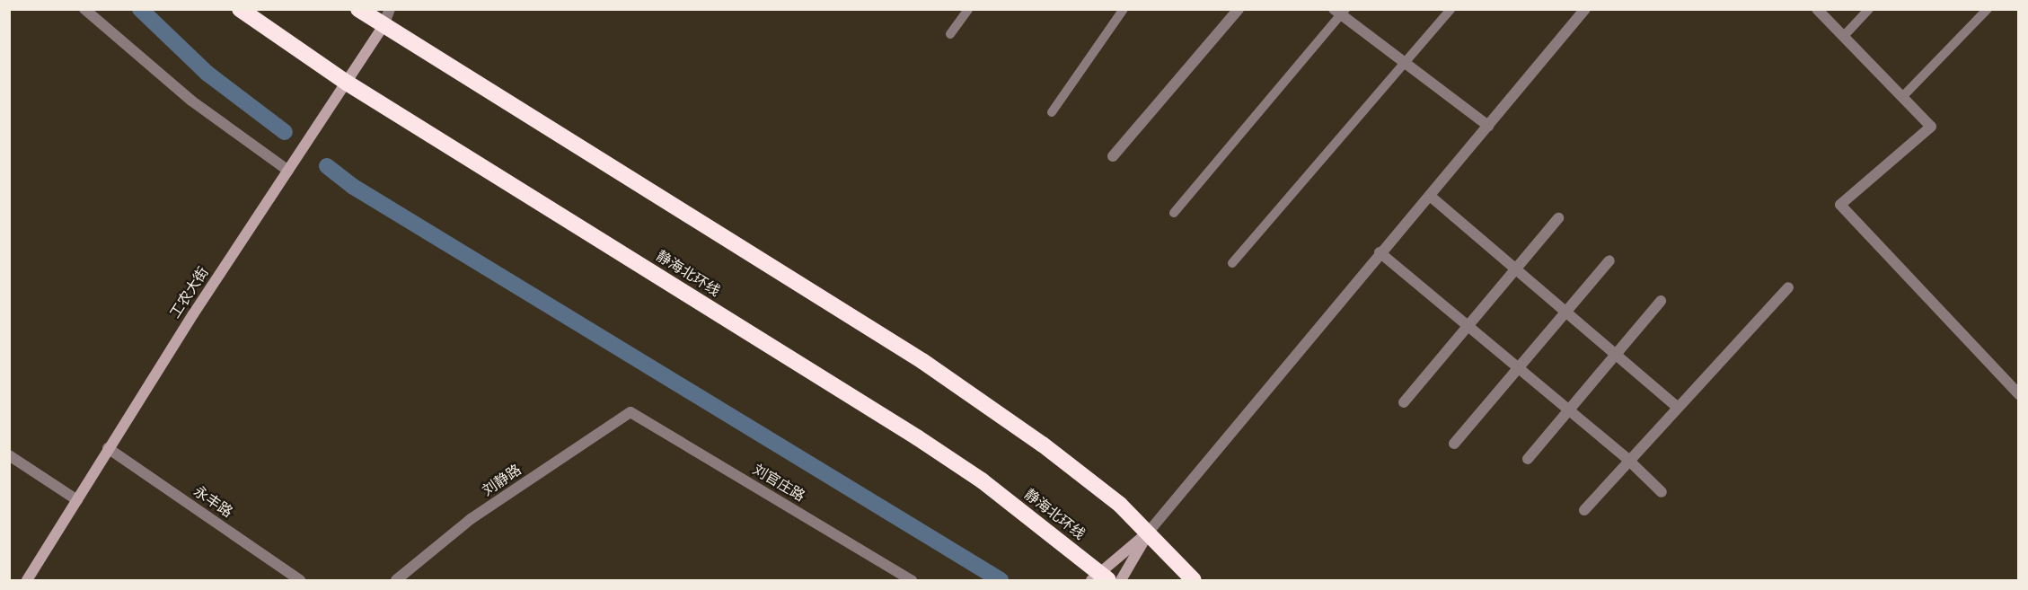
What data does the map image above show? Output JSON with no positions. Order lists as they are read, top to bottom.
{
  "streets": {
    "highway": ["静海北环线"],
    "street": [
      "工农大街",
      "刘静路",
      "刘官庄路",
      "永丰路"
    ]
  },
  "crossings": [
    ["静海北环线", "工农大街"],
    ["工农大街", "永丰路"],
    ["刘静路", "刘官庄路"]
  ]
}
